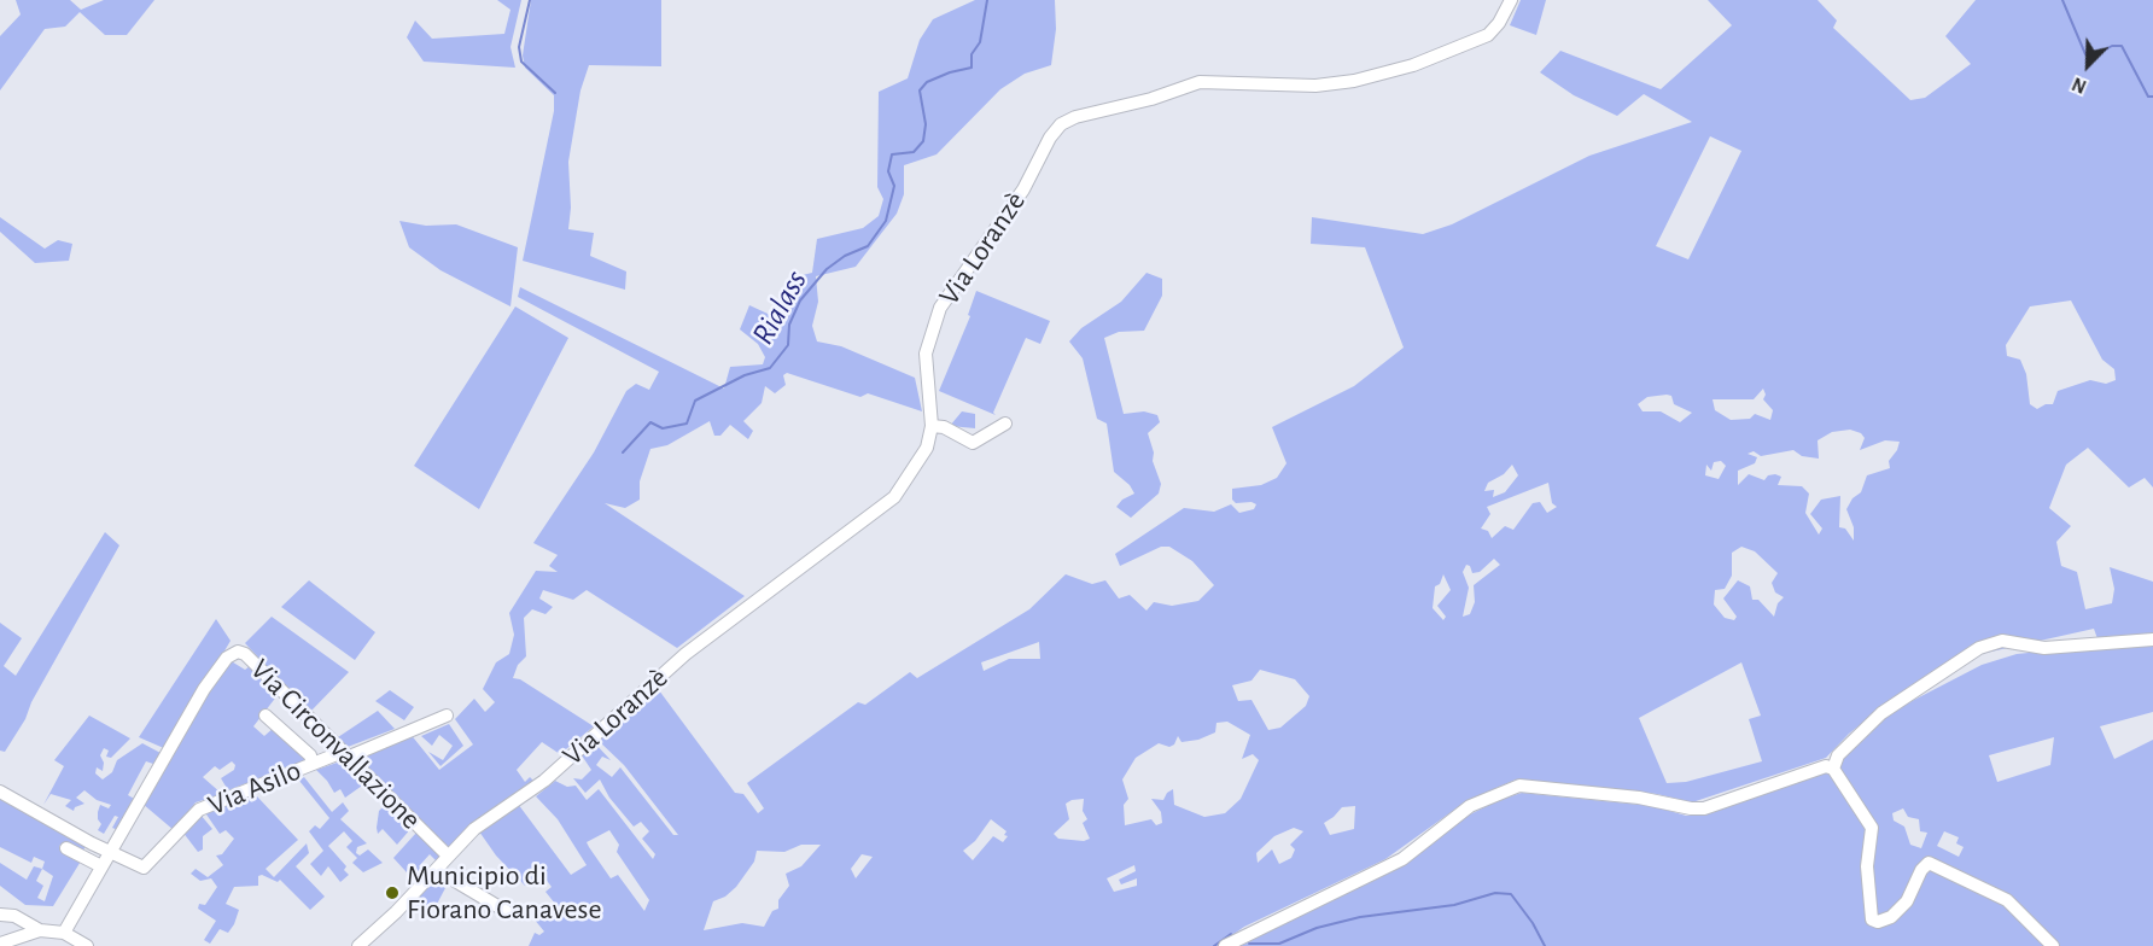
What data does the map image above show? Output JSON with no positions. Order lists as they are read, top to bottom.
{
  "streets": {
    "street": ["Via Loranzè", "Via Circonvallazione", "Via Asilo"]
  },
  "crossings": [
    ["Via Loranzè", "Via Circonvallazione"],
    ["Via Circonvallazione", "Via Asilo"]
  ],
  "water": ["Rialass"],
  "places": ["Municipio di Fiorano Canavese"],
  "north": "bottom left"
}
